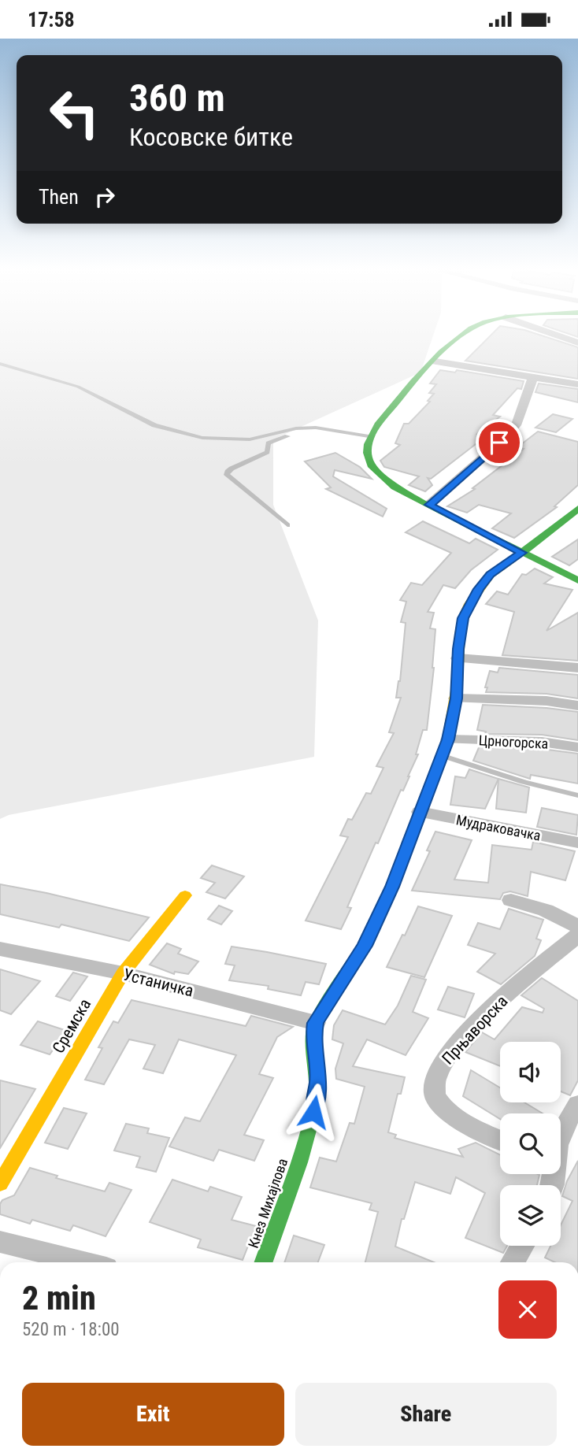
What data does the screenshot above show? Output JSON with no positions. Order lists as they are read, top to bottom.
{
  "streets": {
    "street": [
      "Црногорска",
      "Мудраковачка",
      "Устаничка",
      "Сремска",
      "Прњаворска",
      "Кнез Михајлова"
    ]
  },
  "crossings": [
    ["Устаничка", "Сремска"],
    ["Устаничка", "Кнез Михајлова"]
  ],
  "page": {
    "status": "17:58",
    "turn": ["360 m", "Косовске битке"],
    "then": "Then",
    "heading": ["2 min", "520 m · 18:00"],
    "buttons": ["Exit", "Share"]
  }
}
